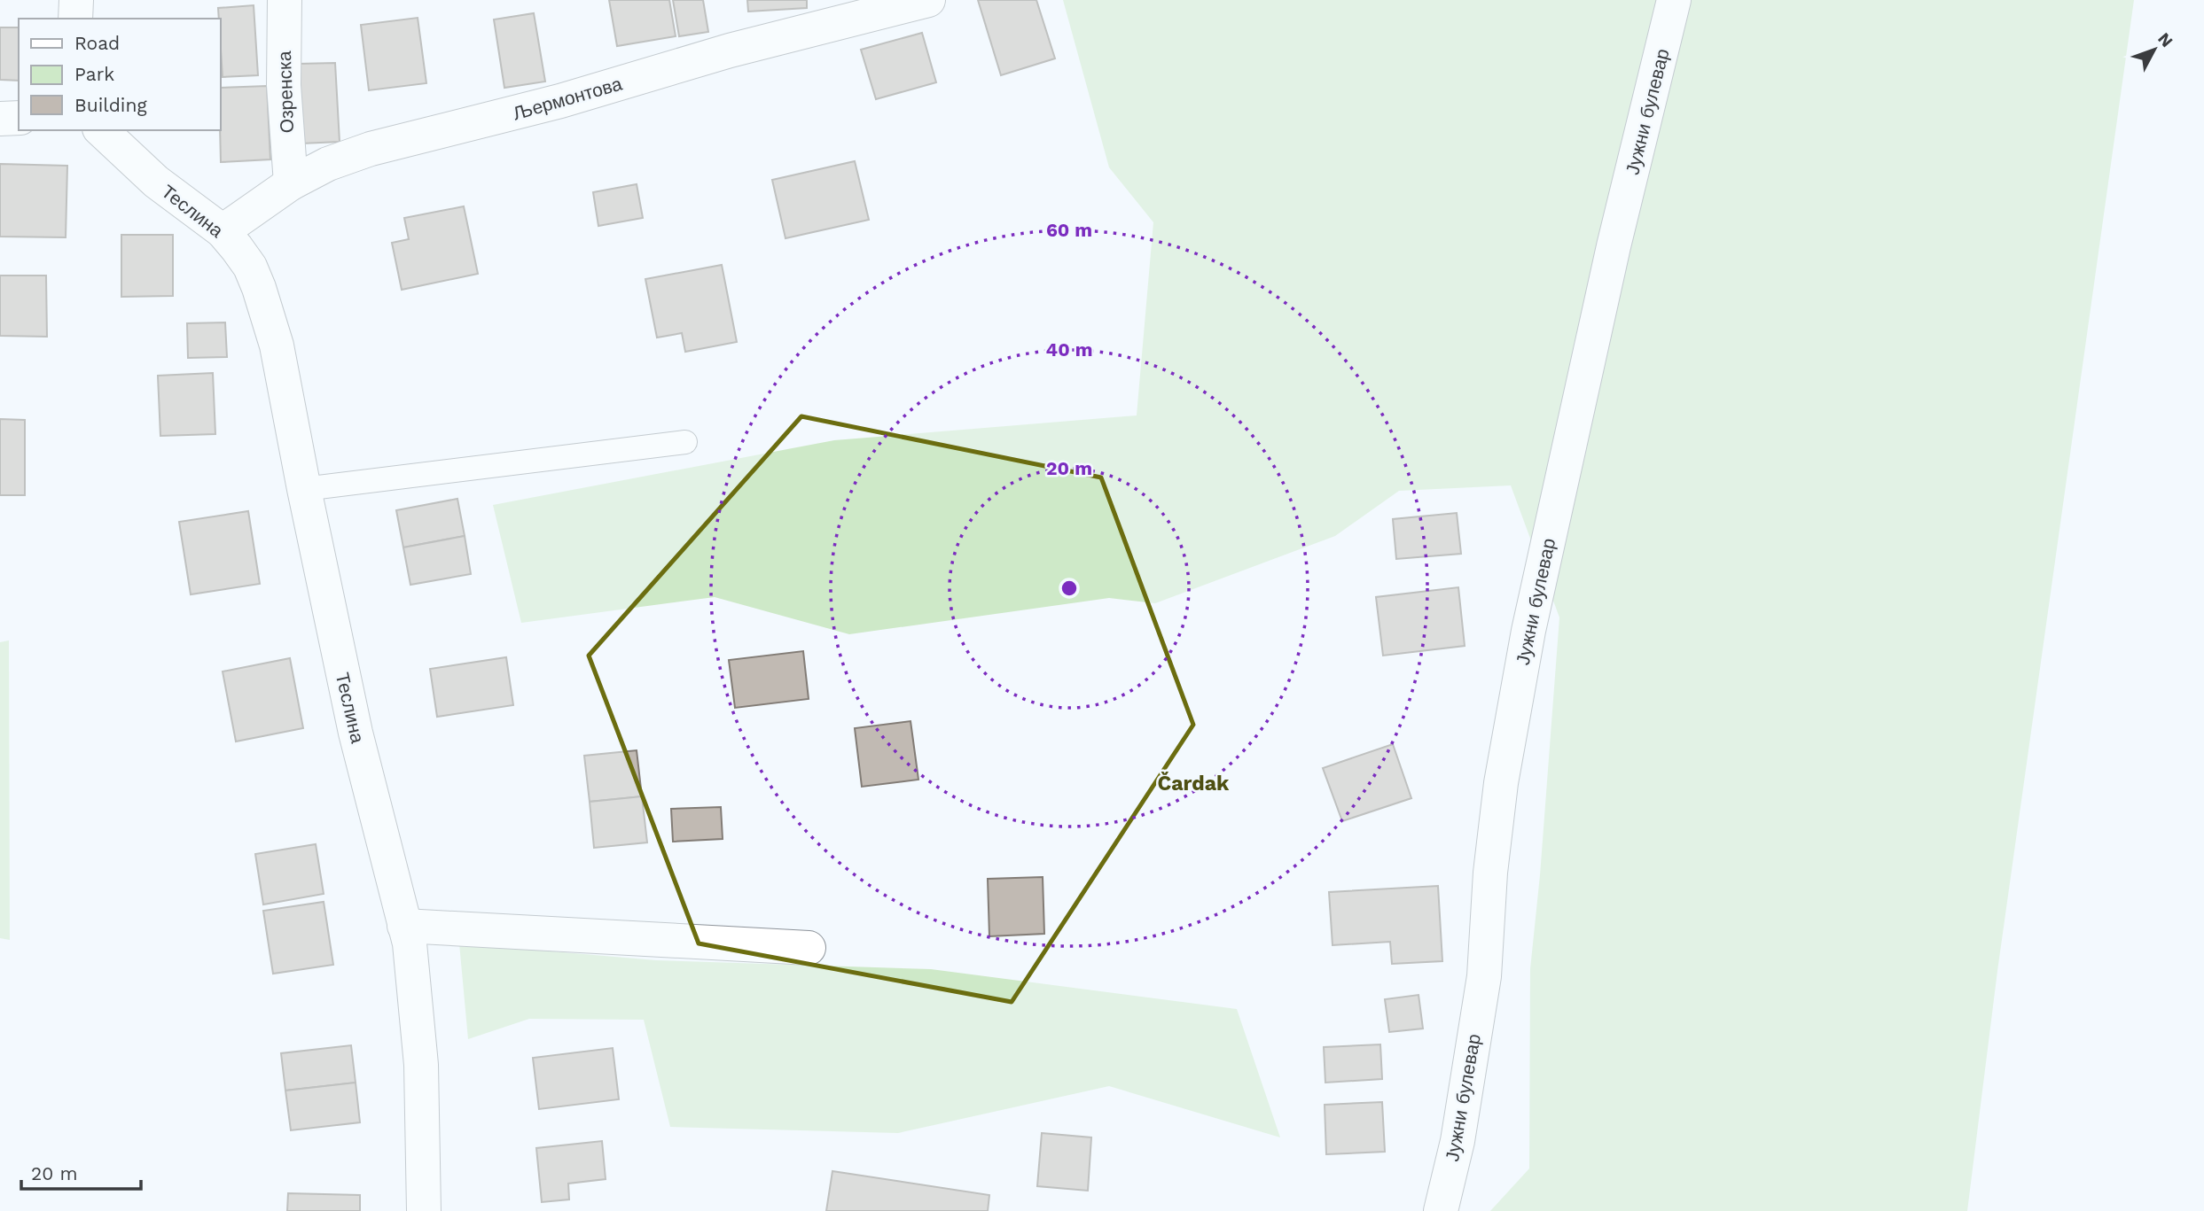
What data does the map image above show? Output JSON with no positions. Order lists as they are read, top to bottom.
{
  "streets": {
    "street": [
      "Озренска",
      "Љермонтова",
      "Јужни булевар",
      "Теслина"
    ]
  },
  "crossings": [
    ["Озренска", "Љермонтова"],
    ["Љермонтова", "Теслина"]
  ],
  "districts": ["Čardak"],
  "legend": ["Road", "Park", "Building"],
  "scale_bar": "20 m",
  "north": "top right",
  "rings": ["60 m", "40 m", "20 m"]
}
